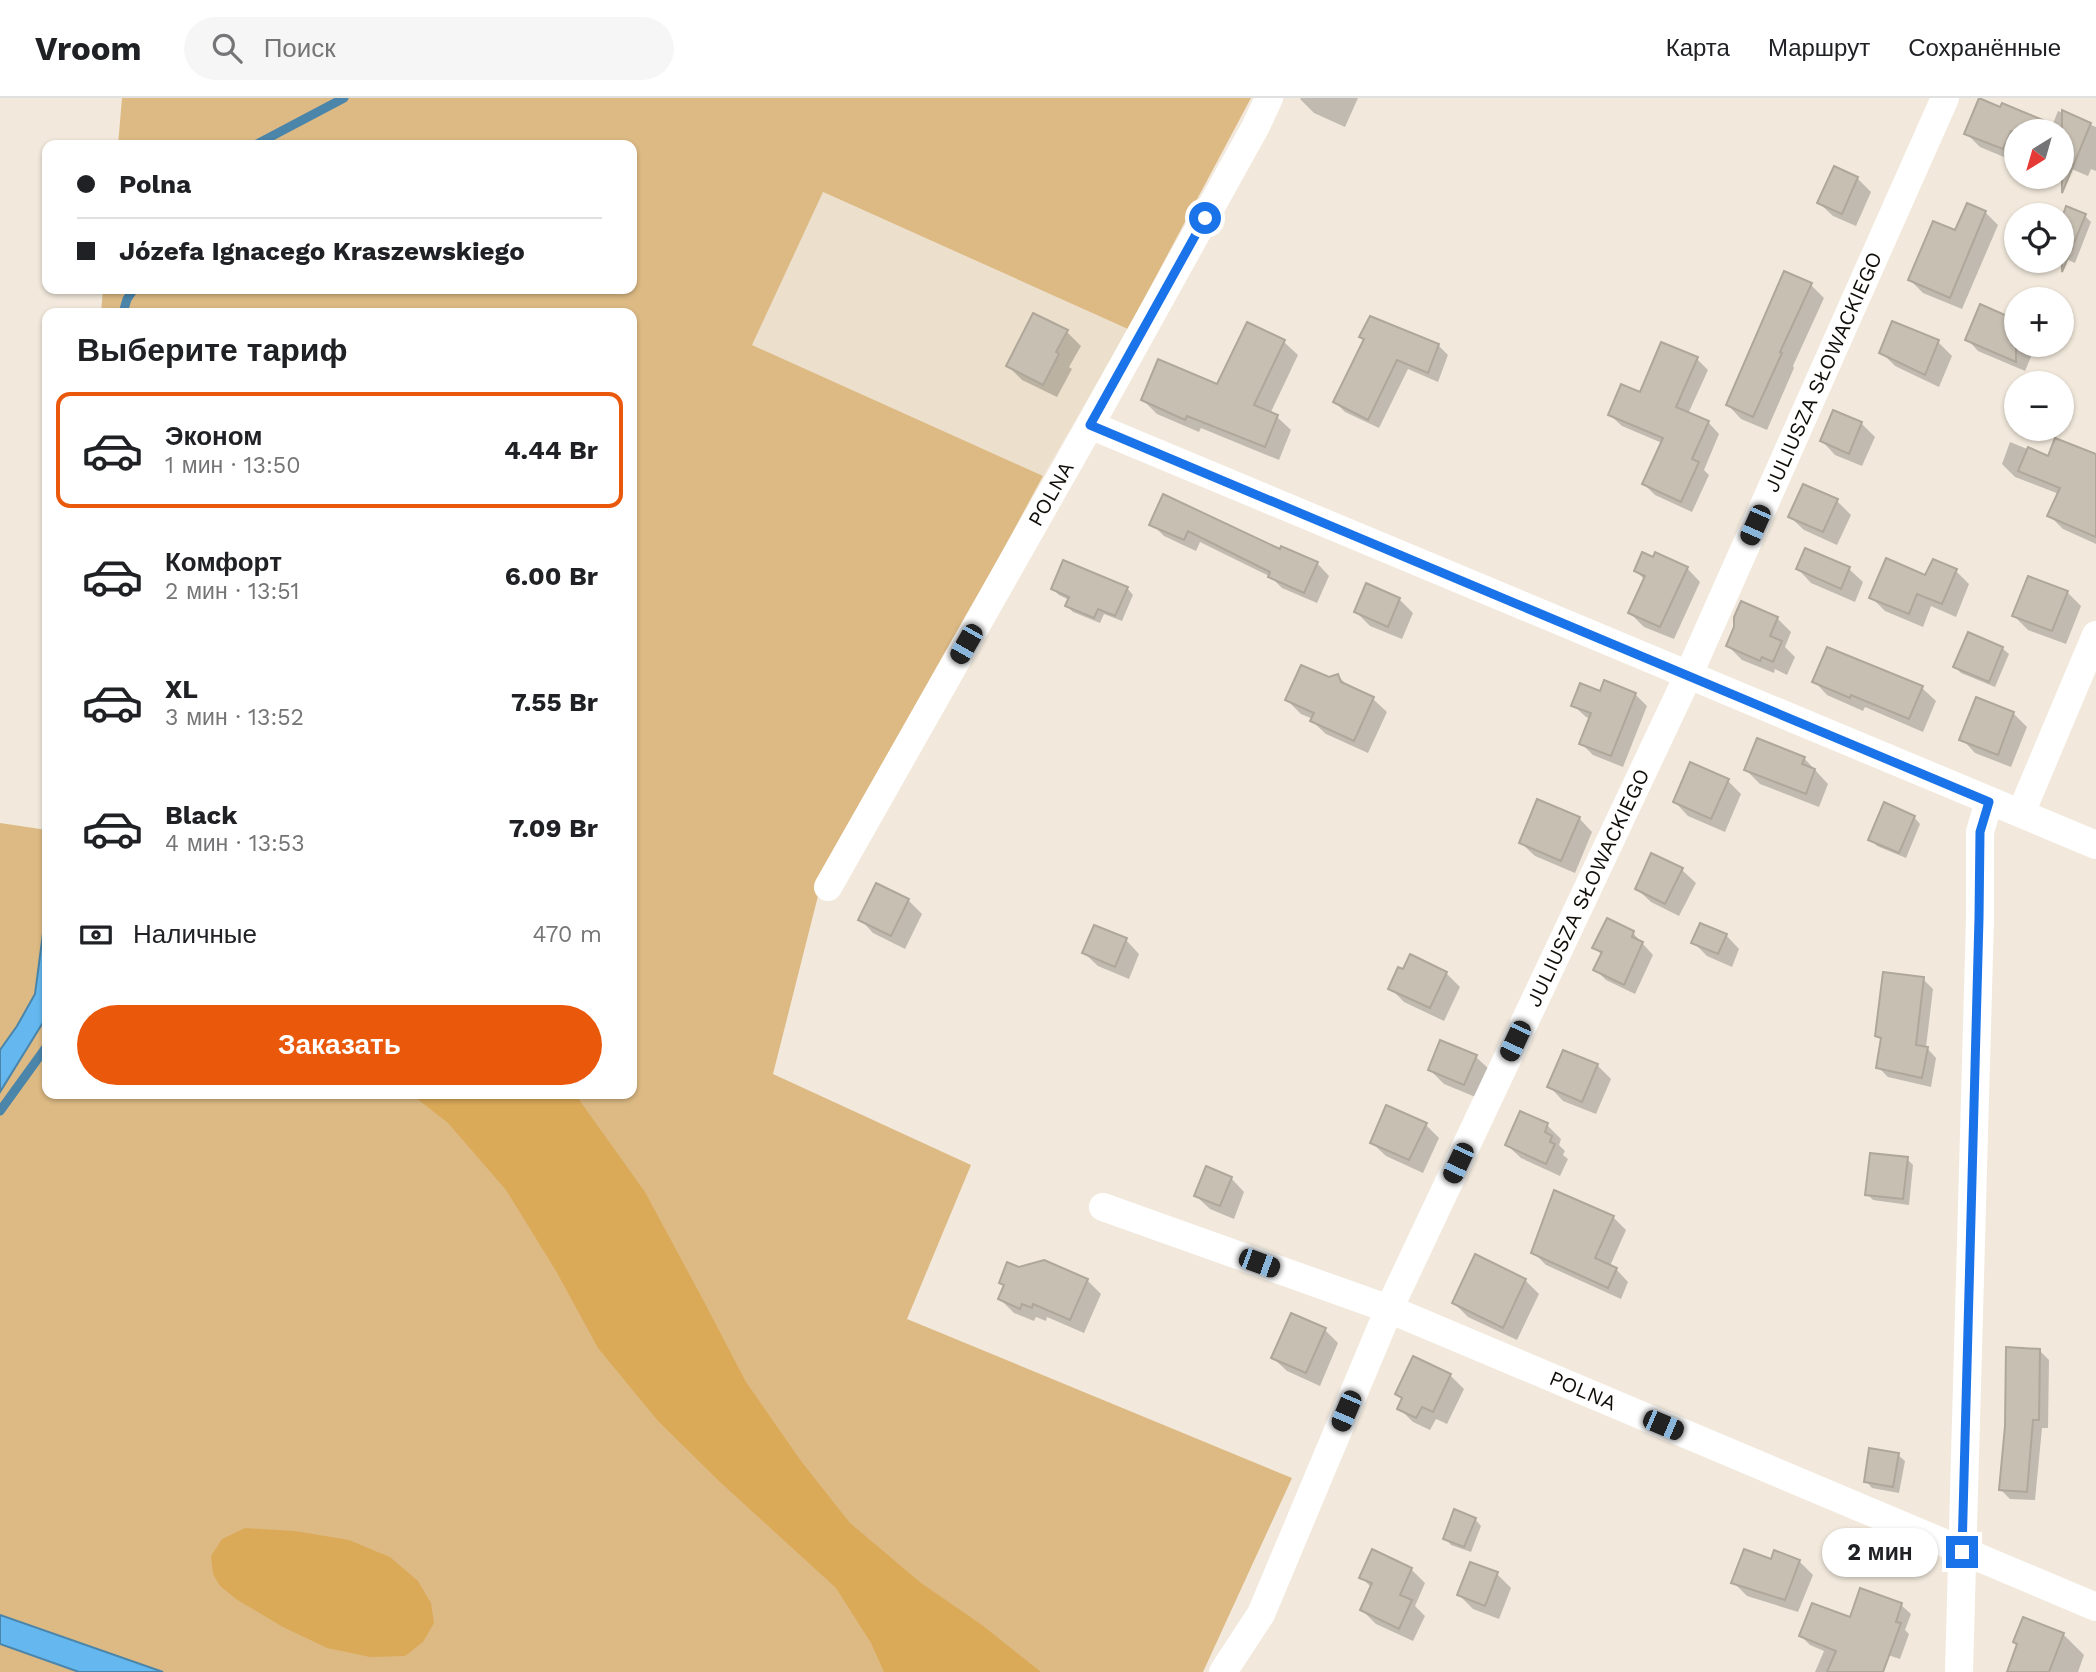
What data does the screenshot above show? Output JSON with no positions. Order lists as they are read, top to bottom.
{
  "streets": {
    "street": ["JULIUSZA SŁOWACKIEGO", "POLNA"]
  },
  "crossings": [
    ["JULIUSZA SŁOWACKIEGO", "POLNA"]
  ],
  "north": "bottom left",
  "page": {
    "header": "Vroom",
    "search": "Поиск",
    "nav": ["Карта", "Маршрут", "Сохранённые"],
    "map_buttons": ["+", "−"],
    "banner": ["Polna", "Józefa Ignacego Kraszewskiego"],
    "heading": "Выберите тариф",
    "list": [
      {
        "name": "Эконом",
        "note": "1 мин · 13:50",
        "value": "4.44 Br"
      },
      {
        "name": "Комфорт",
        "note": "2 мин · 13:51",
        "value": "6.00 Br"
      },
      {
        "name": "XL",
        "note": "3 мин · 13:52",
        "value": "7.55 Br"
      },
      {
        "name": "Black",
        "note": "4 мин · 13:53",
        "value": "7.09 Br"
      }
    ],
    "pay": ["Наличные", "470 m"],
    "buttons": "Заказать",
    "bubble": "2 мин"
  }
}
